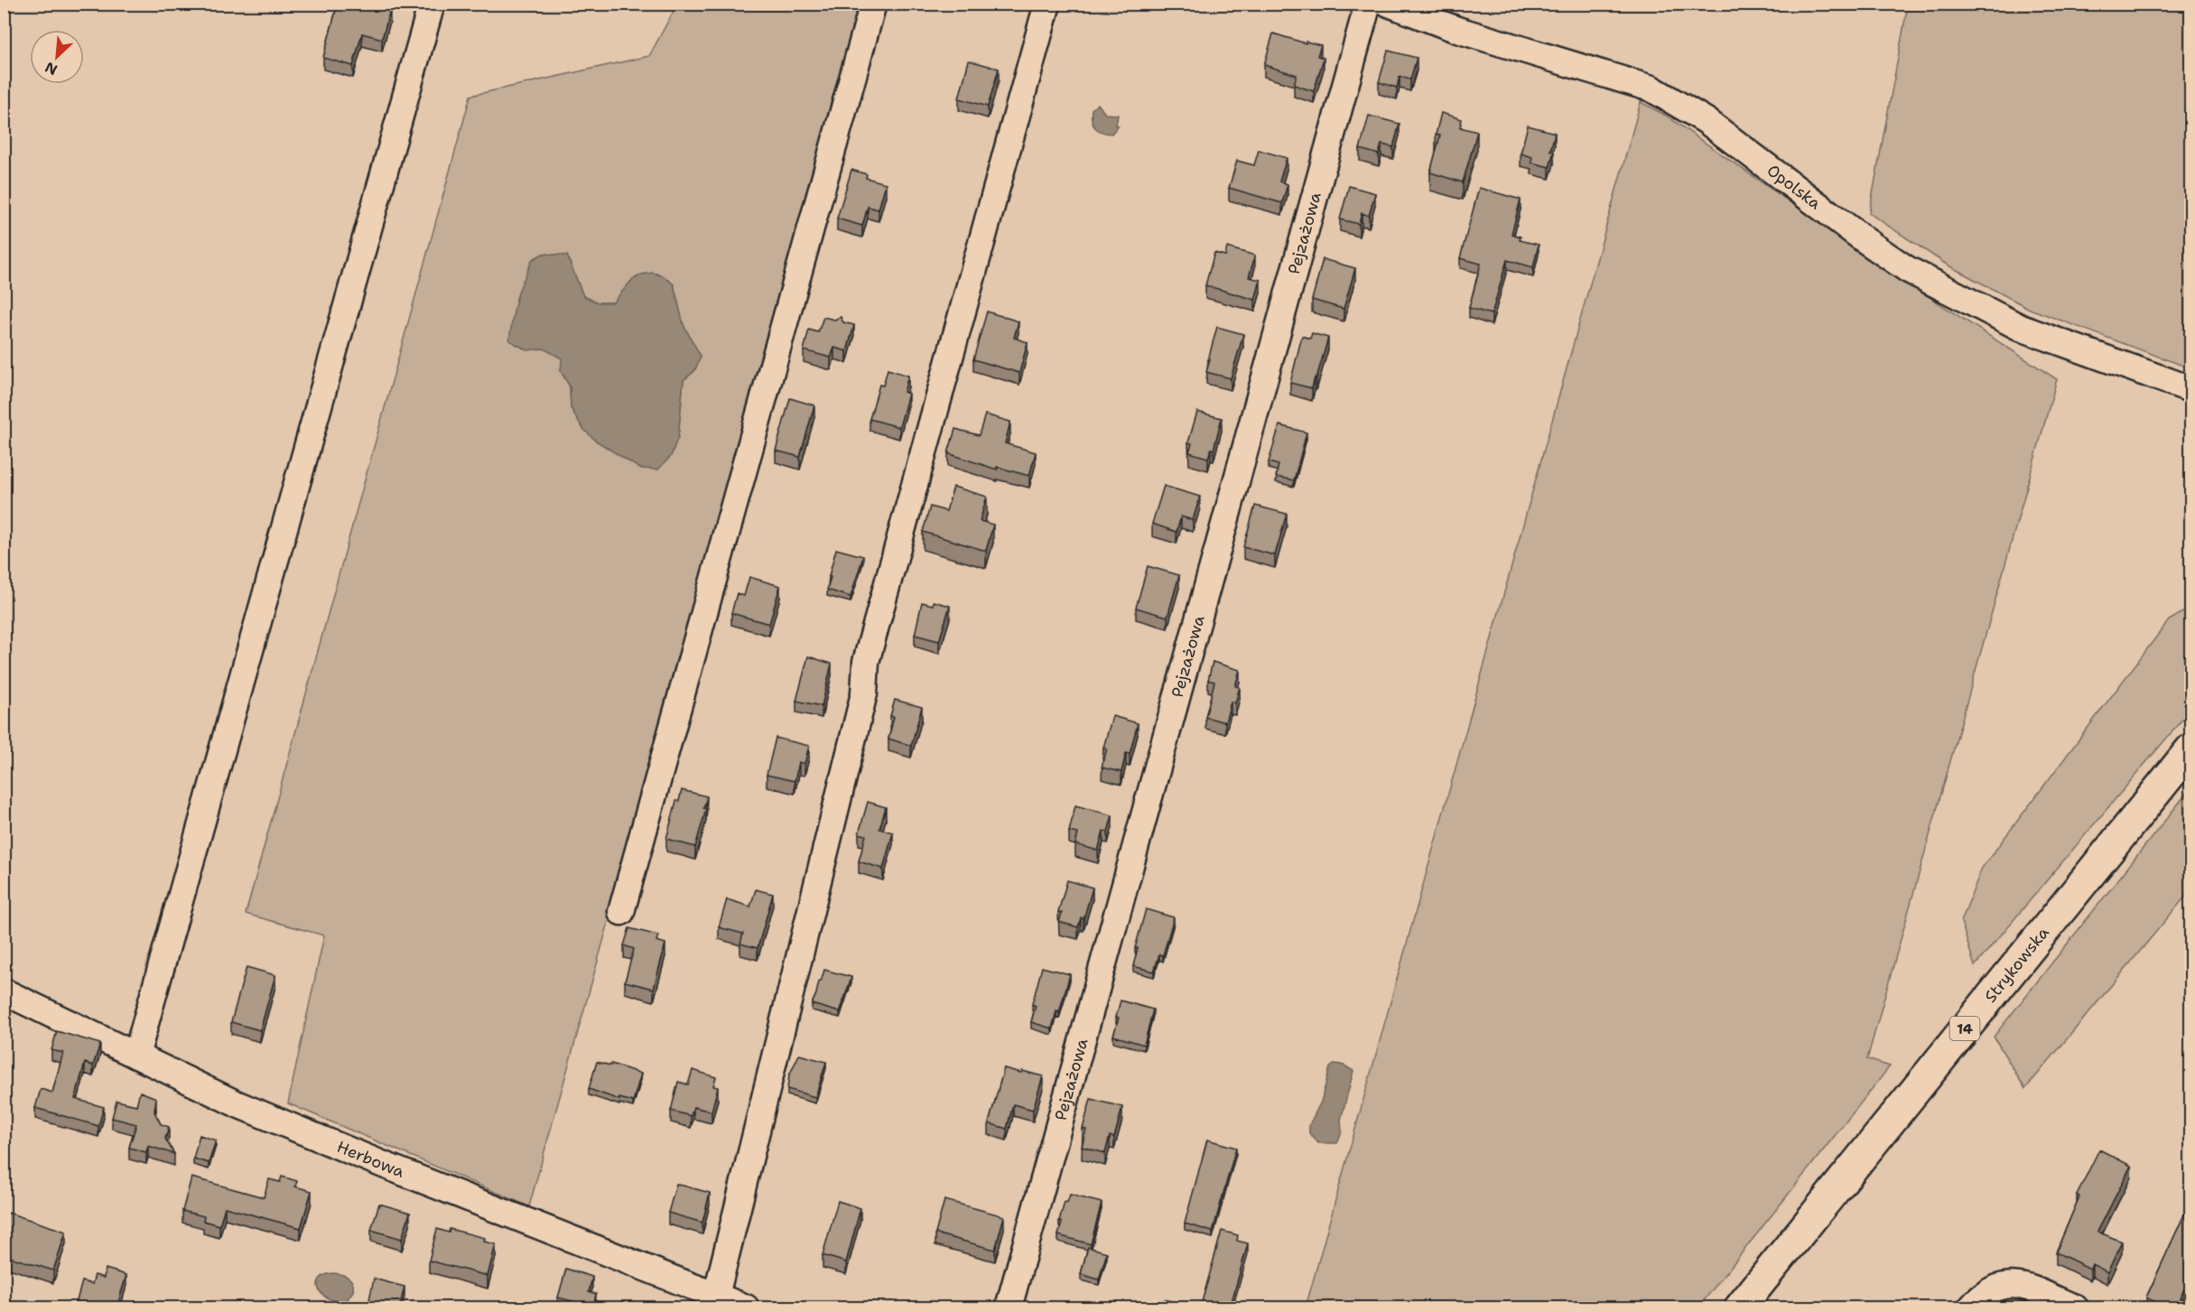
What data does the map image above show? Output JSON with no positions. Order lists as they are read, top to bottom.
{
  "streets": {
    "main road": ["Strykowska", "14"],
    "street": ["Opolska", "Pejzażowa", "Herbowa"]
  },
  "north": "bottom left"
}
